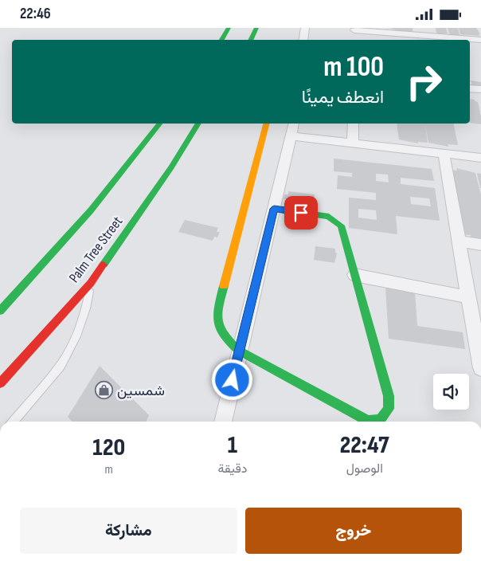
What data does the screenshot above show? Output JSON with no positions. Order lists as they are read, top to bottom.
{
  "streets": {
    "main road": ["Palm Tree Street"]
  },
  "places": {
    "shop": ["شمسين"]
  },
  "page": {
    "status": "22:46",
    "turn": ["100 m", "انعطف يمينًا"],
    "eta": [
      "22:47",
      "الوصول",
      "1",
      "دقيقة",
      "120",
      "m"
    ],
    "buttons": ["خروج", "مشاركة"]
  }
}
